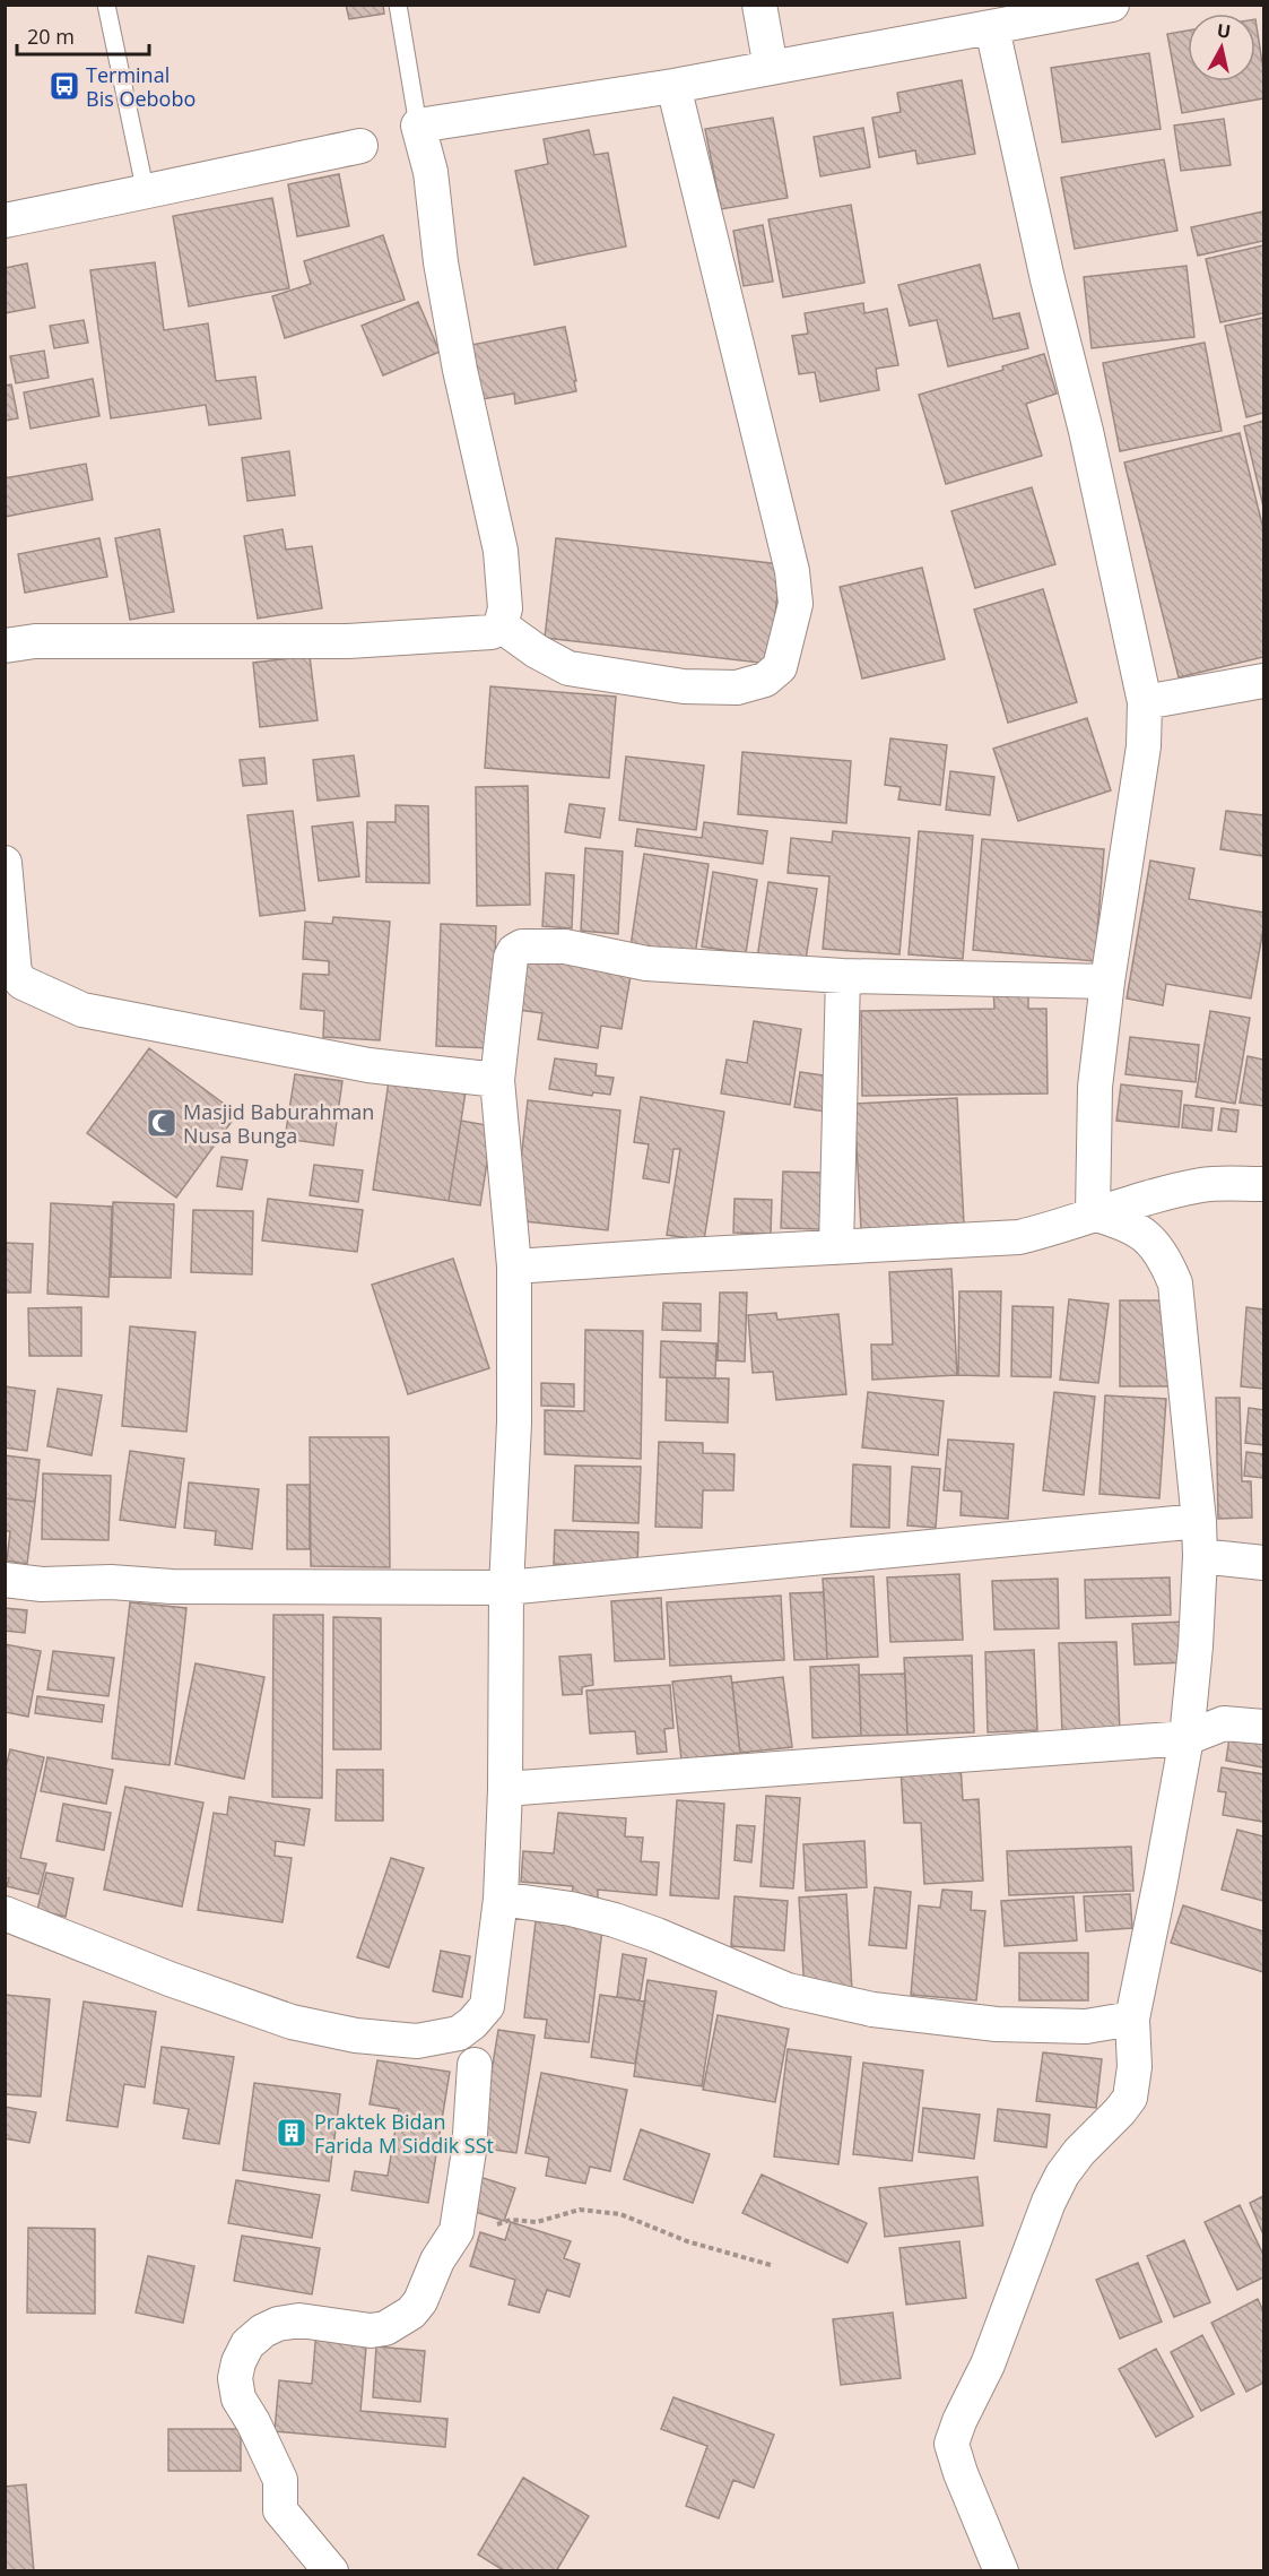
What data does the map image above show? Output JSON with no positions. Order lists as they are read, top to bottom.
{
  "places": {
    "bus stop": ["Terminal Bis Oebobo"],
    "mosque": ["Masjid Baburahman Nusa Bunga"],
    "building": ["Praktek Bidan Farida M Siddik SSt"]
  },
  "scale_bar": "20 m",
  "north": "top"
}
